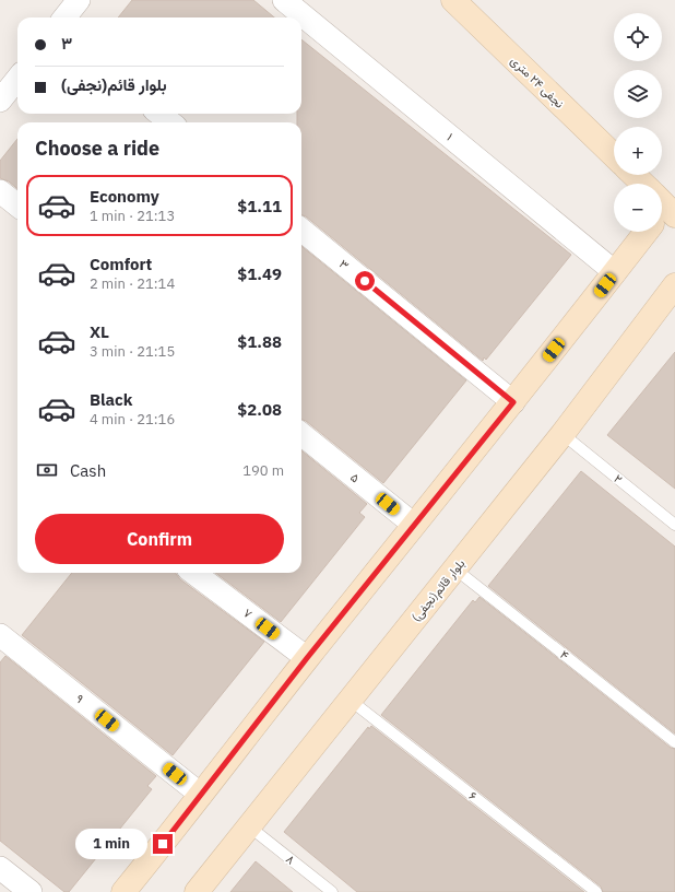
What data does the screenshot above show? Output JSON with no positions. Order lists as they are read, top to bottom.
{
  "streets": {
    "street": [
      "نجفی ۲۴ متری",
      "۱",
      "۳",
      "۵",
      "بلوار قائم(نجفی)",
      "۷",
      "۹"
    ],
    "lane": [
      "۲",
      "۴",
      "۶",
      "۸"
    ]
  },
  "crossings": [
    ["۲", "بلوار قائم(نجفی)"],
    ["بلوار قائم(نجفی)", "۴"],
    ["بلوار قائم(نجفی)", "۶"],
    ["بلوار قائم(نجفی)", "۸"]
  ],
  "page": {
    "map_buttons": ["+", "−"],
    "banner": ["۳", "بلوار قائم(نجفی)"],
    "heading": "Choose a ride",
    "list": [
      {
        "name": "Economy",
        "note": "1 min · 21:13",
        "value": "$1.11"
      },
      {
        "name": "Comfort",
        "note": "2 min · 21:14",
        "value": "$1.49"
      },
      {
        "name": "XL",
        "note": "3 min · 21:15",
        "value": "$1.88"
      },
      {
        "name": "Black",
        "note": "4 min · 21:16",
        "value": "$2.08"
      }
    ],
    "pay": ["Cash", "190 m"],
    "buttons": "Confirm",
    "bubble": "1 min"
  }
}
